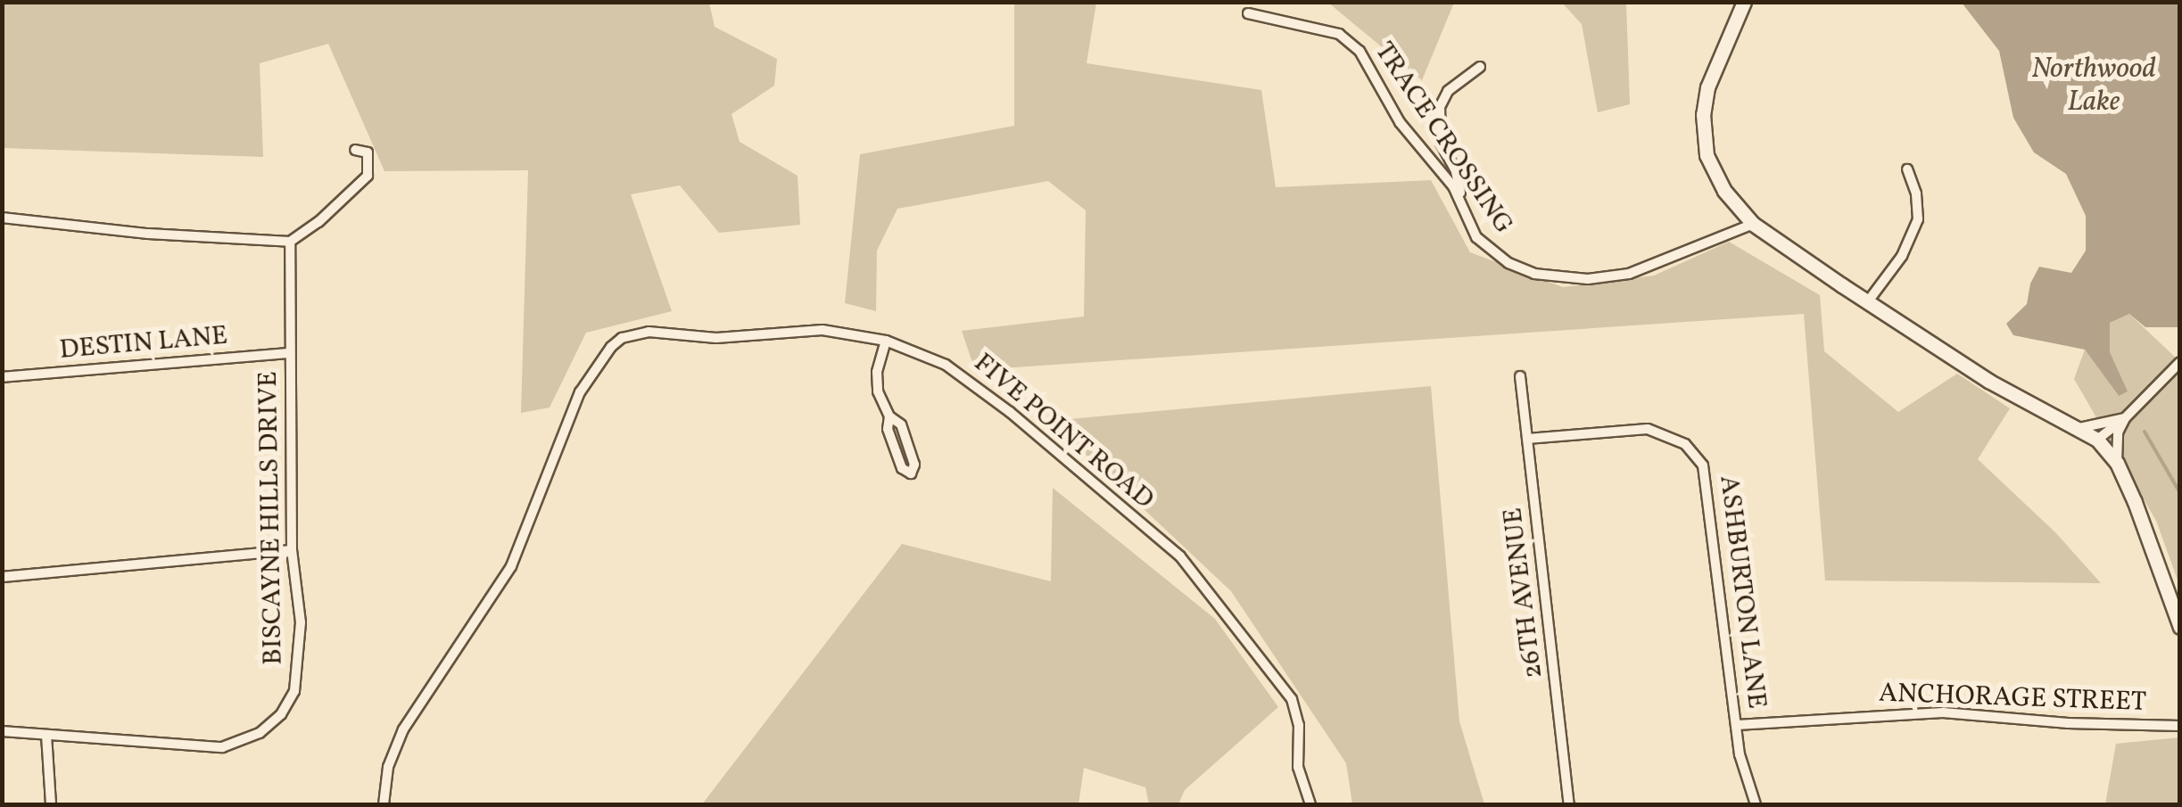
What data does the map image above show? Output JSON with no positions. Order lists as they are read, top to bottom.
{
  "streets": {
    "street": [
      "TRACE CROSSING",
      "DESTIN LANE",
      "FIVE POINT ROAD",
      "BISCAYNE HILLS DRIVE",
      "ASHBURTON LANE",
      "26TH AVENUE",
      "ANCHORAGE STREET"
    ]
  },
  "crossings": [
    ["DESTIN LANE", "BISCAYNE HILLS DRIVE"],
    ["ASHBURTON LANE", "26TH AVENUE"],
    ["ASHBURTON LANE", "ANCHORAGE STREET"]
  ],
  "water": ["Northwood Lake"]
}
